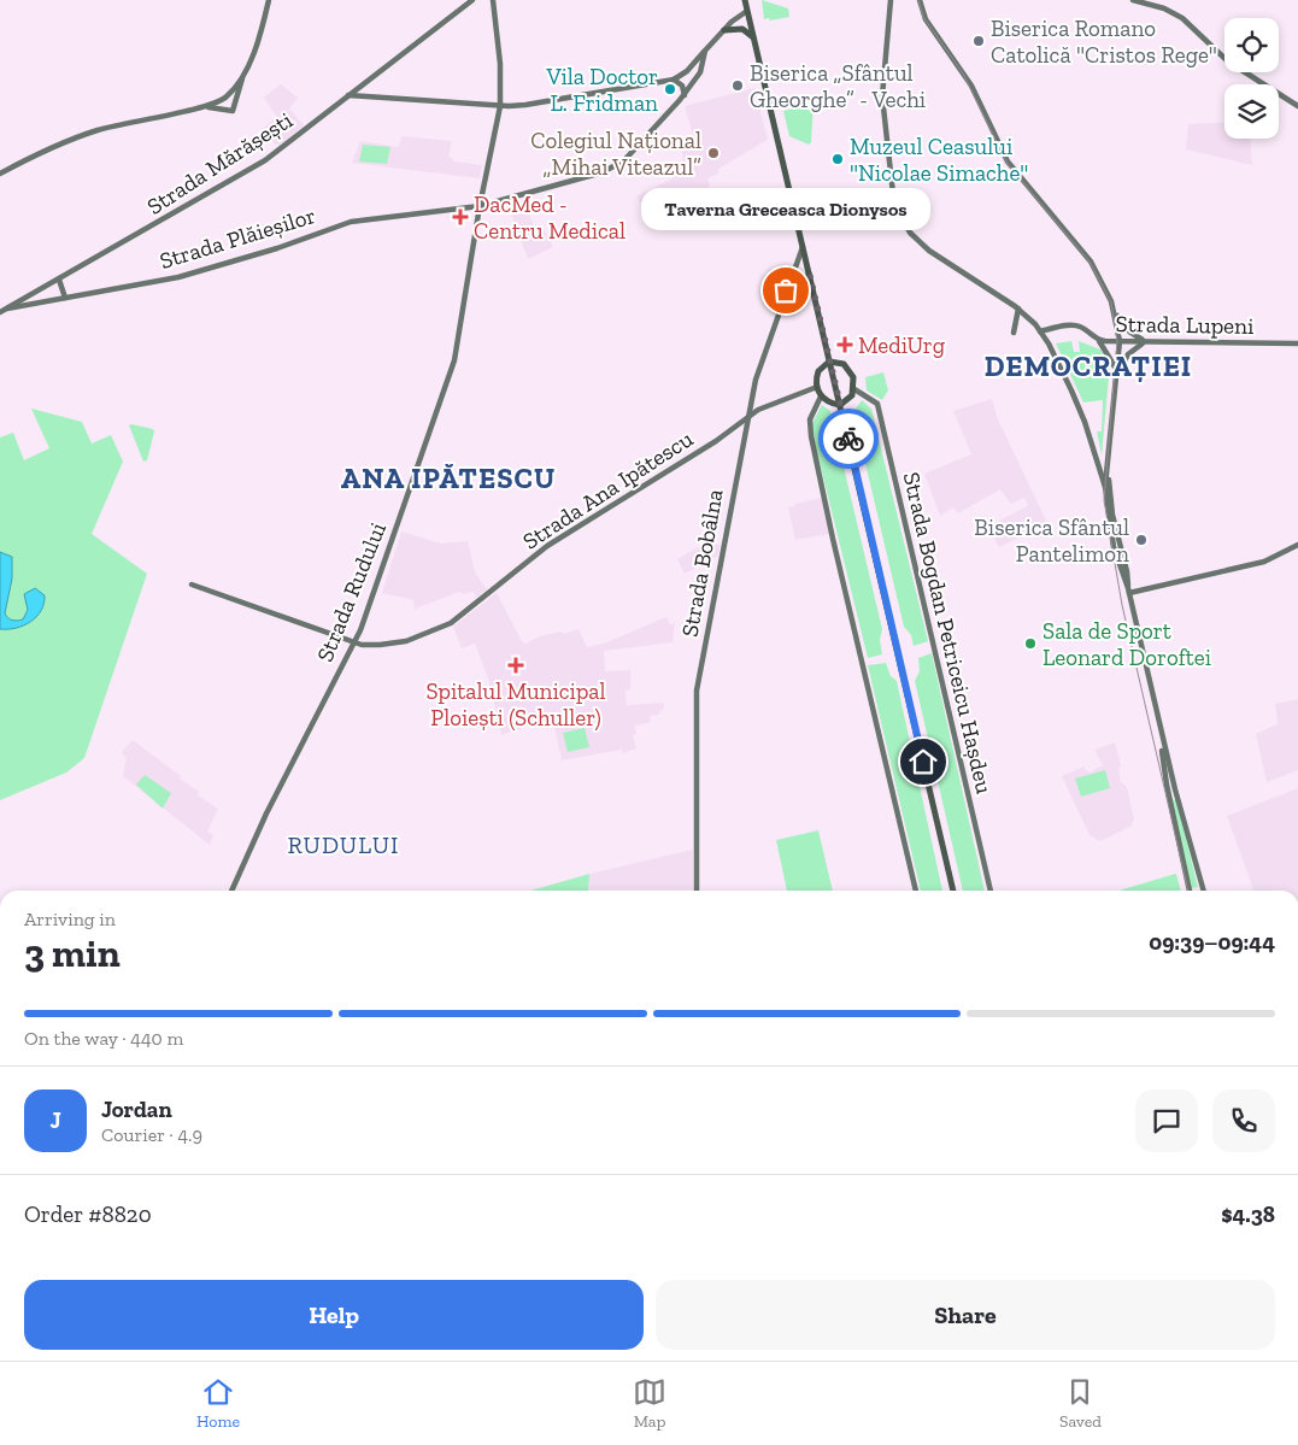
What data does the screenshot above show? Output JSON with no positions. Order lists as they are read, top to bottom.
{
  "streets": {
    "main road": [
      "Strada Mărășești",
      "Strada Plăieșilor",
      "Strada Lupeni",
      "Strada Ana Ipătescu",
      "Strada Bobâlna",
      "Strada Rudului",
      "Strada Bogdan Petriceicu Hașdeu"
    ]
  },
  "crossings": [
    ["Strada Mărășești", "Strada Plăieșilor"],
    ["Strada Plăieșilor", "Strada Rudului"],
    ["Strada Ana Ipătescu", "Strada Bobâlna"],
    ["Strada Ana Ipătescu", "Strada Rudului"]
  ],
  "districts": ["DEMOCRAŢIEI", "ANA IPĂTESCU", "RUDULUI"],
  "places": {
    "other": [
      "Biserica Romano Catolică \"Cristos Rege\"",
      "Biserica „Sfântul Gheorghe” - Vechi",
      "Vila Doctor L. Fridman",
      "Colegiul Național „Mihai Viteazul”",
      "Muzeul Ceasului \"Nicolae Simache\"",
      "Taverna Greceasca Dionysos",
      "Biserica Sfântul Pantelimon",
      "Sala de Sport Leonard Doroftei"
    ],
    "health": ["DacMed - Centru Medical", "MediUrg", "Spitalul Municipal Ploiești (Schuller)"]
  },
  "page": {
    "bubble": "Taverna Greceasca Dionysos",
    "heading": ["3 min", "Arriving in", "09:39–09:44"],
    "panel": [
      "Jordan",
      "Courier · 4.9",
      "Order #8820",
      "$4.38"
    ],
    "bar": "On the way · 440 m",
    "round": "J",
    "buttons": ["Help", "Share"],
    "tabs": ["Home", "Map", "Saved"]
  }
}
